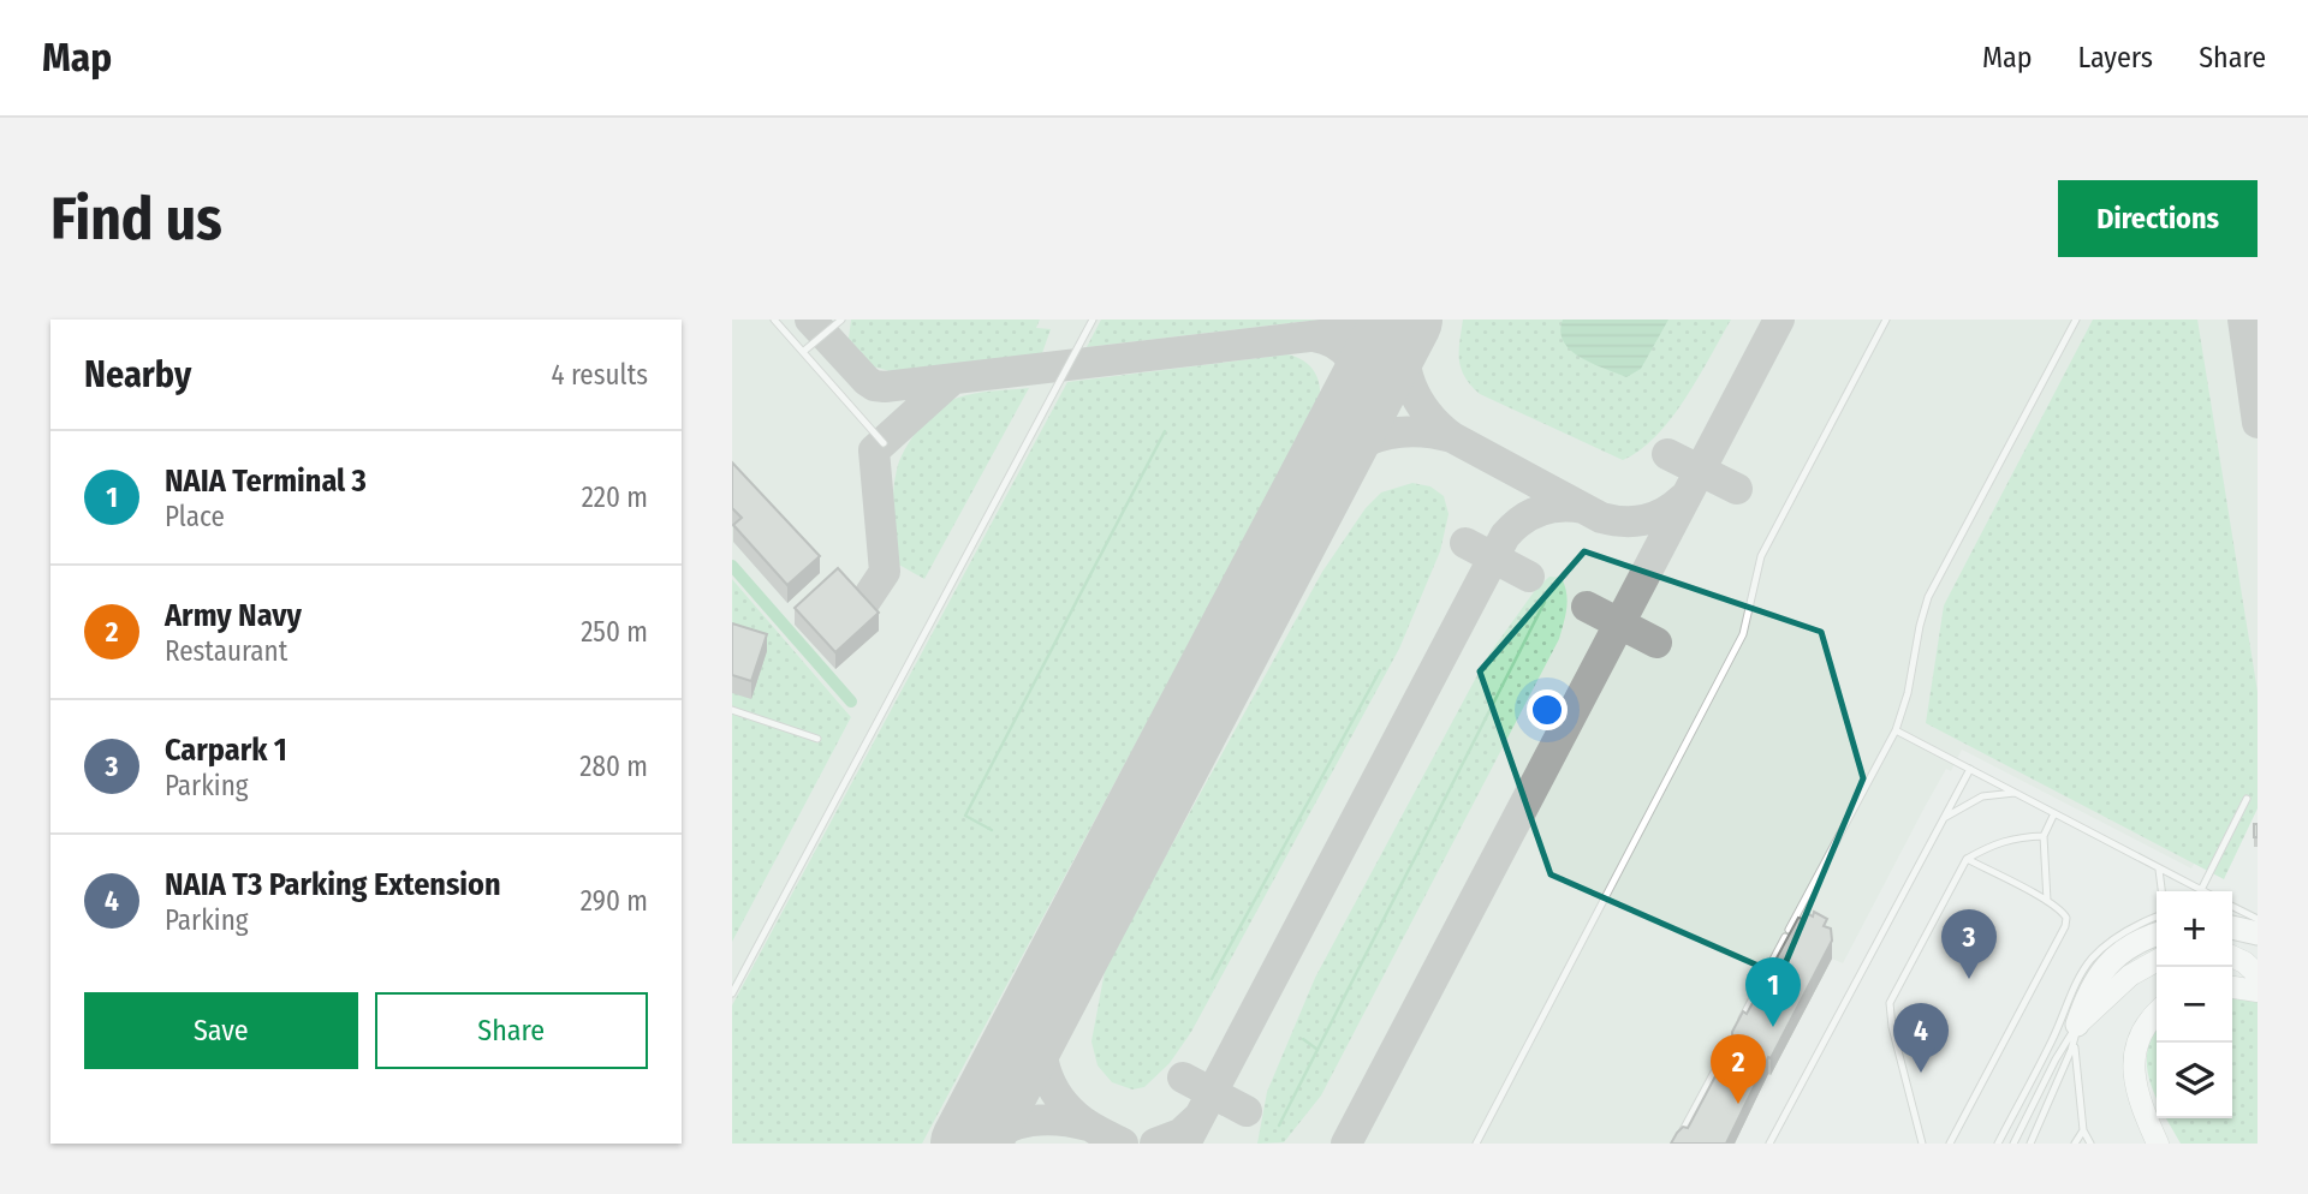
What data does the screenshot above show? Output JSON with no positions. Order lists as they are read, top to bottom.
{
  "page": {
    "header": "Map",
    "nav": ["Map", "Layers", "Share"],
    "buttons": [
      "Directions",
      ["Save", "Share"]
    ],
    "title": "Find us",
    "heading": ["Nearby", "4 results"],
    "list": [
      {
        "mark": "1",
        "name": "NAIA Terminal 3",
        "note": "Place",
        "value": "220 m"
      },
      {
        "mark": "2",
        "name": "Army Navy",
        "note": "Restaurant",
        "value": "250 m"
      },
      {
        "mark": "3",
        "name": "Carpark 1",
        "note": "Parking",
        "value": "280 m"
      },
      {
        "mark": "4",
        "name": "NAIA T3 Parking Extension",
        "note": "Parking",
        "value": "290 m"
      }
    ],
    "map_buttons": ["+", "−"],
    "pins": [
      "3",
      "1",
      "4",
      "2"
    ]
  }
}
